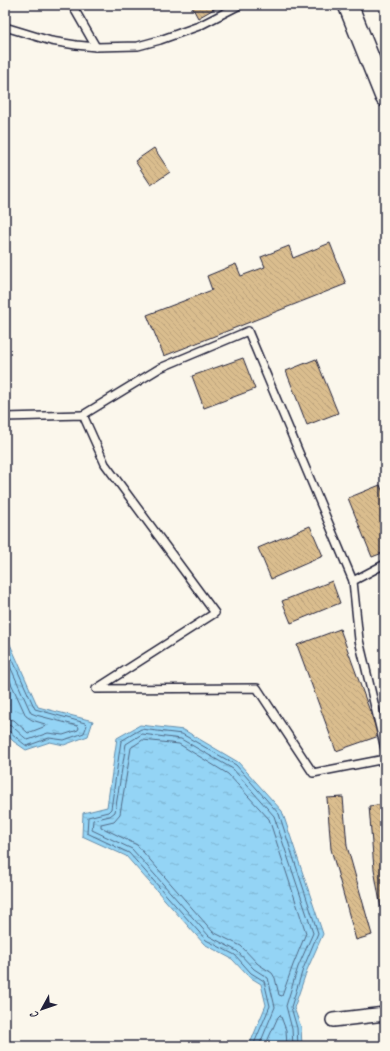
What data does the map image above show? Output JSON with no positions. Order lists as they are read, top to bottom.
{
  "north": "bottom left"
}
